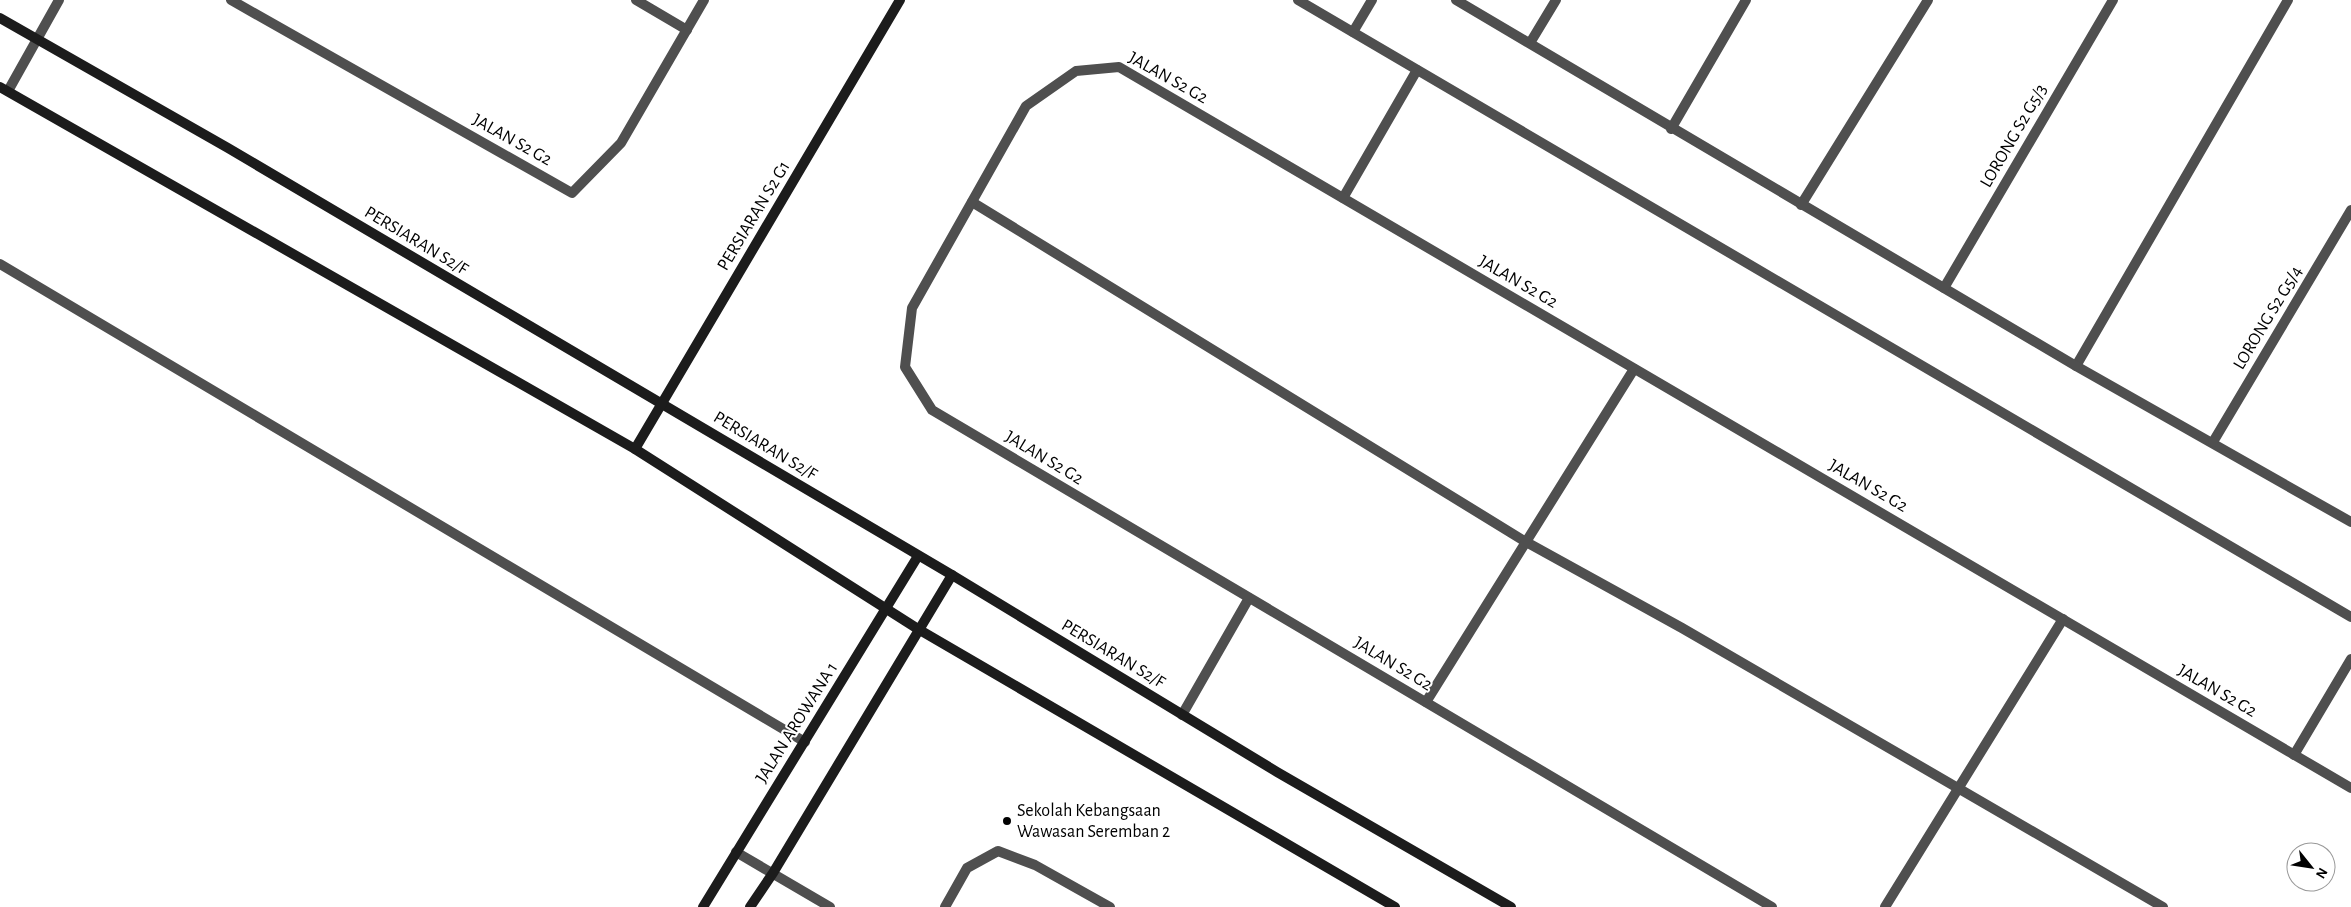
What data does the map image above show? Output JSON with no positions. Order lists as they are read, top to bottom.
{
  "streets": {
    "main road": ["PERSIARAN S2 G1", "PERSIARAN S2/F", "JALAN AROWANA 1"],
    "street": ["JALAN S2 G2", "LORONG S2 G5/3", "LORONG S2 G5/4"]
  },
  "crossings": [
    ["PERSIARAN S2 G1", "PERSIARAN S2/F"],
    ["PERSIARAN S2/F", "JALAN AROWANA 1"]
  ],
  "places": ["Sekolah Kebangsaan Wawasan Seremban 2"],
  "north": "bottom right"
}
